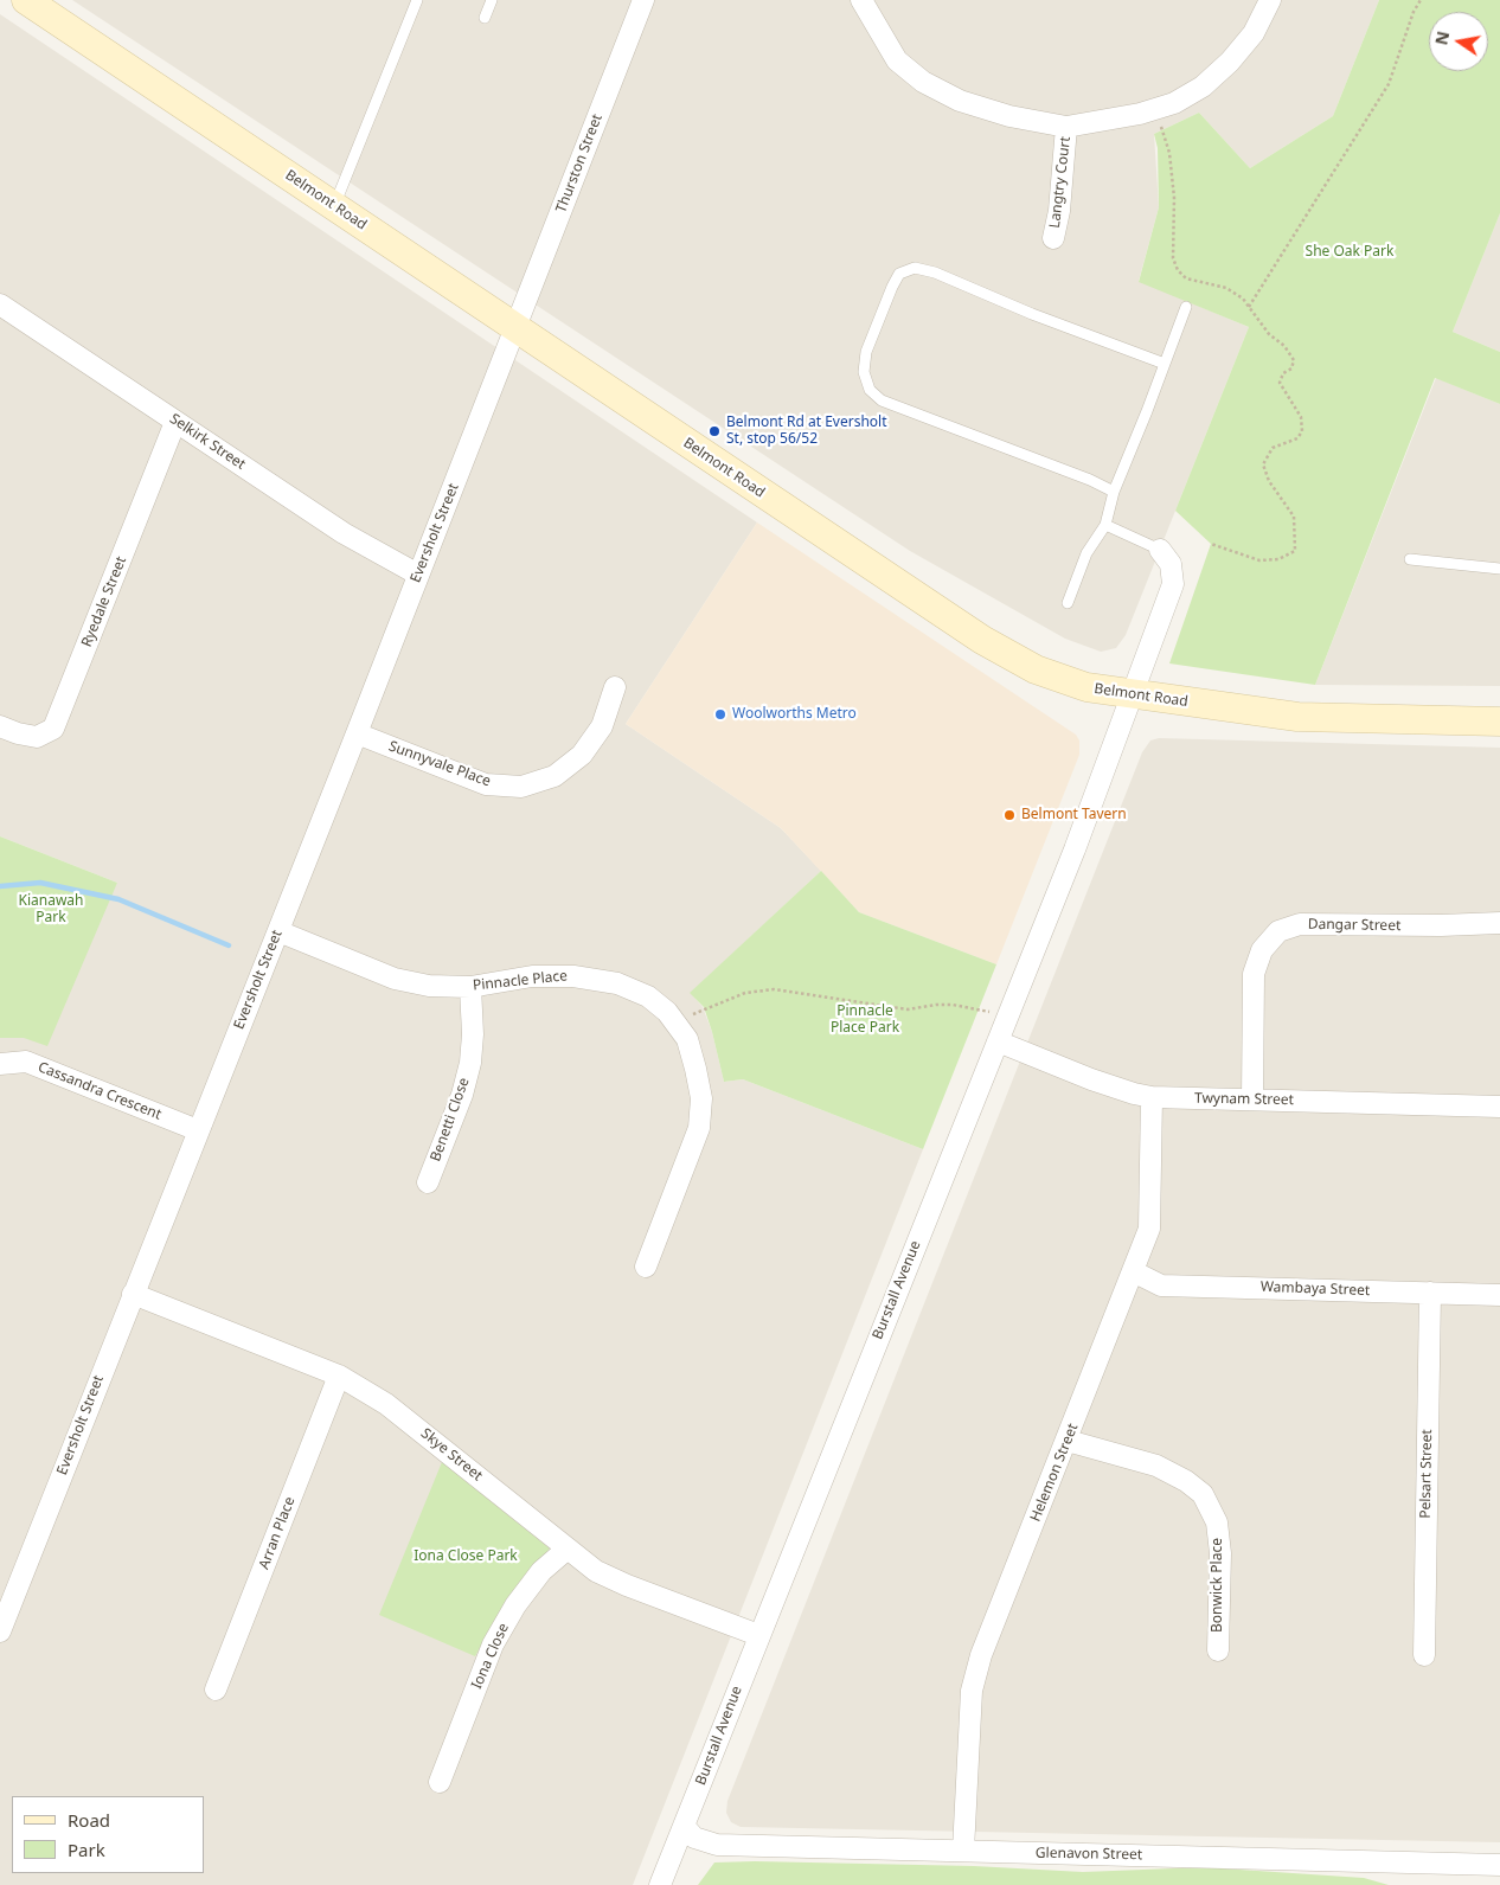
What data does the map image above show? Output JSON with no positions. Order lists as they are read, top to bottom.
{
  "streets": {
    "main road": ["Belmont Road"],
    "street": [
      "Thurston Street",
      "Langtry Court",
      "Selkirk Street",
      "Eversholt Street",
      "Ryedale Street",
      "Sunnyvale Place",
      "Dangar Street",
      "Pinnacle Place",
      "Cassandra Crescent",
      "Twynam Street",
      "Benetti Close",
      "Wambaya Street",
      "Burstall Avenue",
      "Skye Street",
      "Helemon Street",
      "Pelsart Street",
      "Arran Place",
      "Bonwick Place",
      "Iona Close",
      "Glenavon Street"
    ]
  },
  "crossings": [
    ["Thurston Street", "Belmont Road"],
    ["Thurston Street", "Eversholt Street"],
    ["Belmont Road", "Eversholt Street"],
    ["Belmont Road", "Burstall Avenue"],
    ["Selkirk Street", "Eversholt Street"],
    ["Selkirk Street", "Ryedale Street"],
    ["Eversholt Street", "Sunnyvale Place"],
    ["Eversholt Street", "Pinnacle Place"],
    ["Eversholt Street", "Cassandra Crescent"],
    ["Eversholt Street", "Skye Street"],
    ["Dangar Street", "Twynam Street"],
    ["Pinnacle Place", "Benetti Close"],
    ["Twynam Street", "Burstall Avenue"],
    ["Twynam Street", "Helemon Street"],
    ["Wambaya Street", "Helemon Street"],
    ["Wambaya Street", "Pelsart Street"],
    ["Burstall Avenue", "Skye Street"],
    ["Burstall Avenue", "Glenavon Street"],
    ["Skye Street", "Arran Place"],
    ["Skye Street", "Iona Close"],
    ["Helemon Street", "Bonwick Place"],
    ["Helemon Street", "Glenavon Street"]
  ],
  "parks": [
    "She Oak Park",
    "Kianawah Park",
    "Pinnacle Place Park",
    "Iona Close Park"
  ],
  "places": ["Belmont Rd at Eversholt St, stop 56/52", "Woolworths Metro", "Belmont Tavern"],
  "legend": ["Road", "Park"],
  "north": "left"
}
